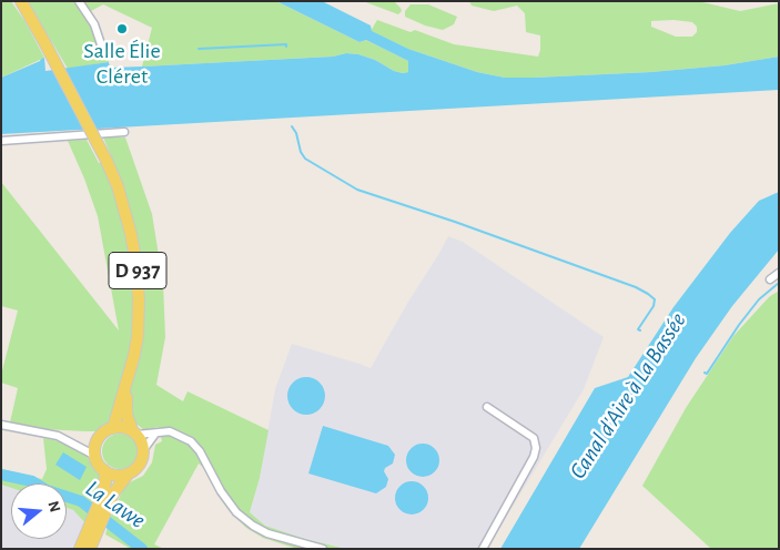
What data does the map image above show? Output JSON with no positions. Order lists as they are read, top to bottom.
{
  "streets": {
    "main road": ["D 937"]
  },
  "water": ["Canal d'Aire à La Bassée", "La Lawe"],
  "places": ["Salle Élie Cléret"],
  "north": "right"
}
